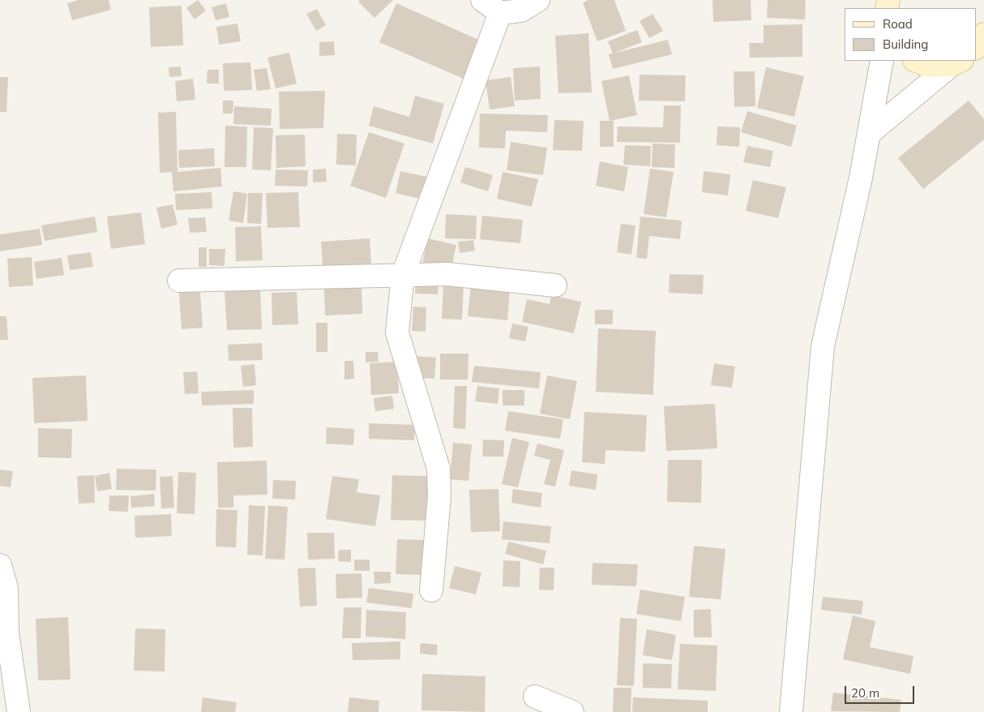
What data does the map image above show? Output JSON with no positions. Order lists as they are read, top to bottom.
{
  "legend": ["Road", "Building"],
  "scale_bar": "20 m"
}
